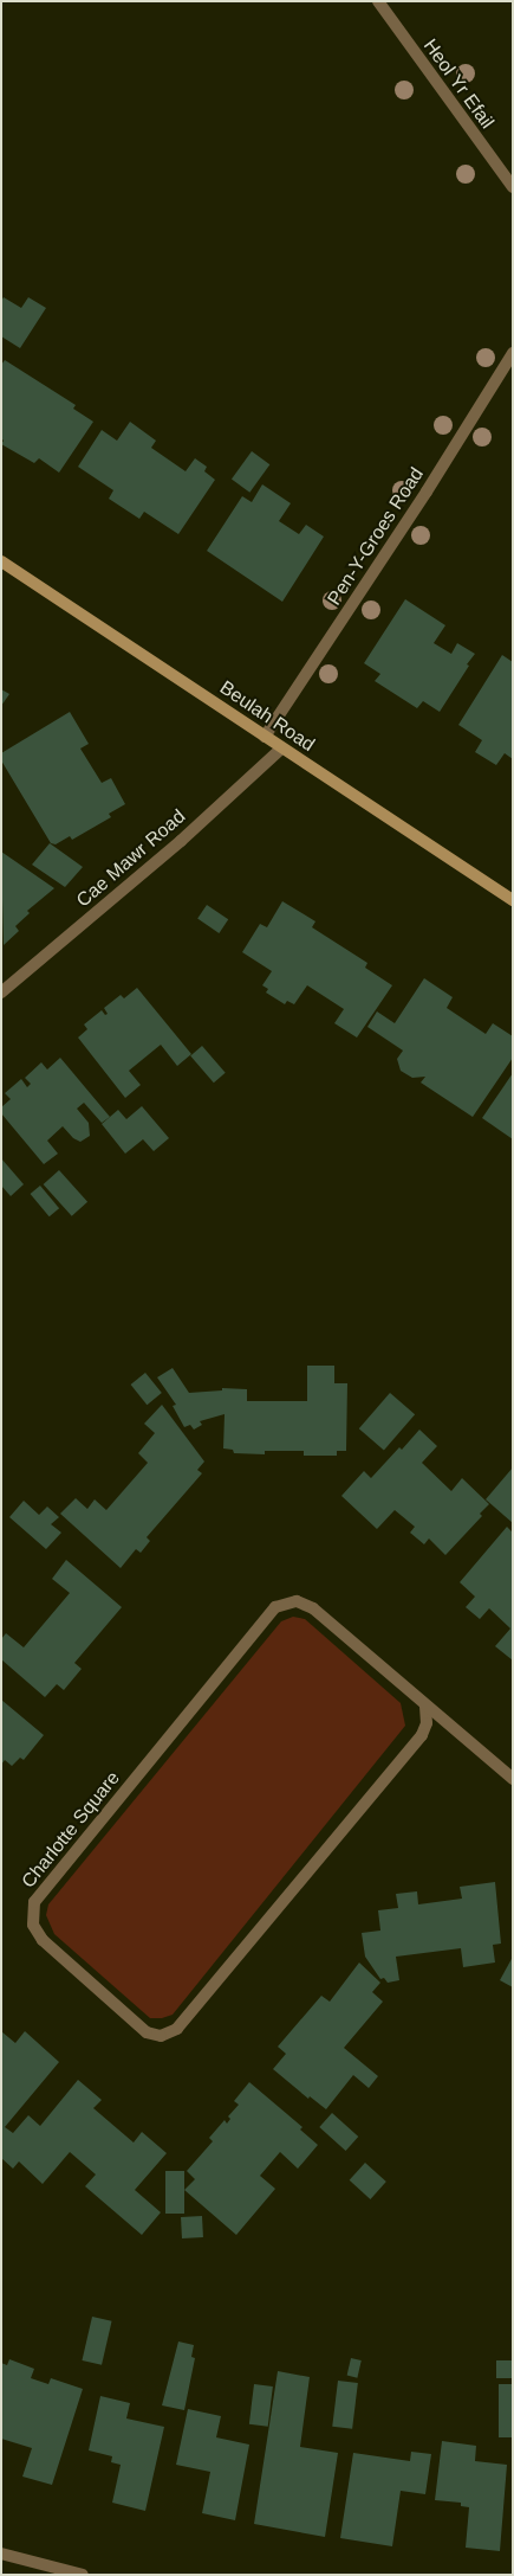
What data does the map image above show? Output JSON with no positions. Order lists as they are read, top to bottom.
{
  "streets": {
    "street": [
      "Heol Yr Efail",
      "Pen-Y-Groes Road",
      "Beulah Road",
      "Cae Mawr Road",
      "Charlotte Square"
    ]
  },
  "crossings": [
    ["Pen-Y-Groes Road", "Beulah Road"],
    ["Beulah Road", "Cae Mawr Road"]
  ]
}
